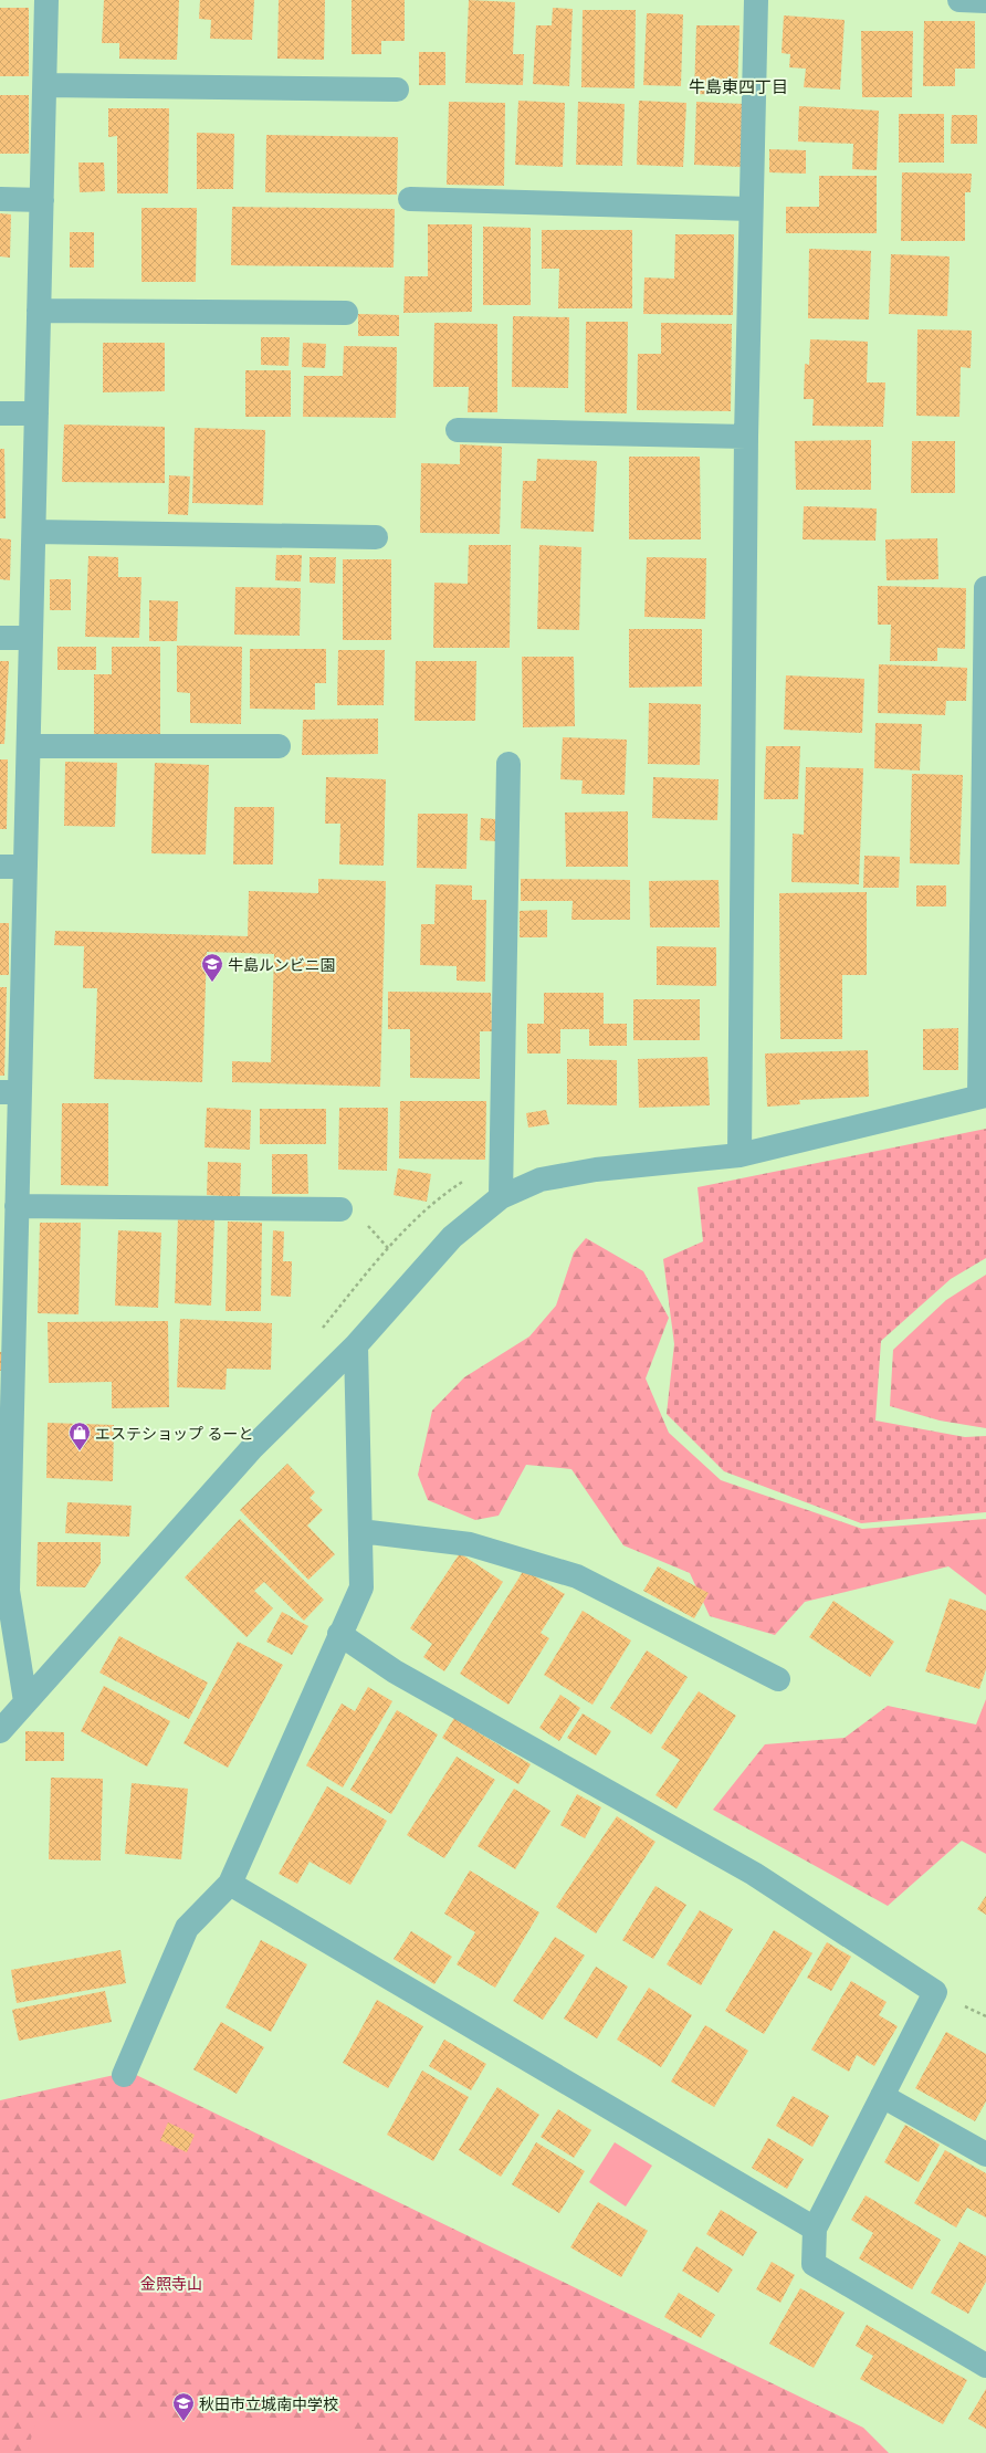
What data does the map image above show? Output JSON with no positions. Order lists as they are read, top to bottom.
{
  "districts": ["牛島東四丁目"],
  "parks": ["金照寺山"],
  "places": {
    "school or university": ["牛島ルンビニ園", "秋田市立城南中学校"],
    "shop": ["エステショップ るーと"]
  }
}
